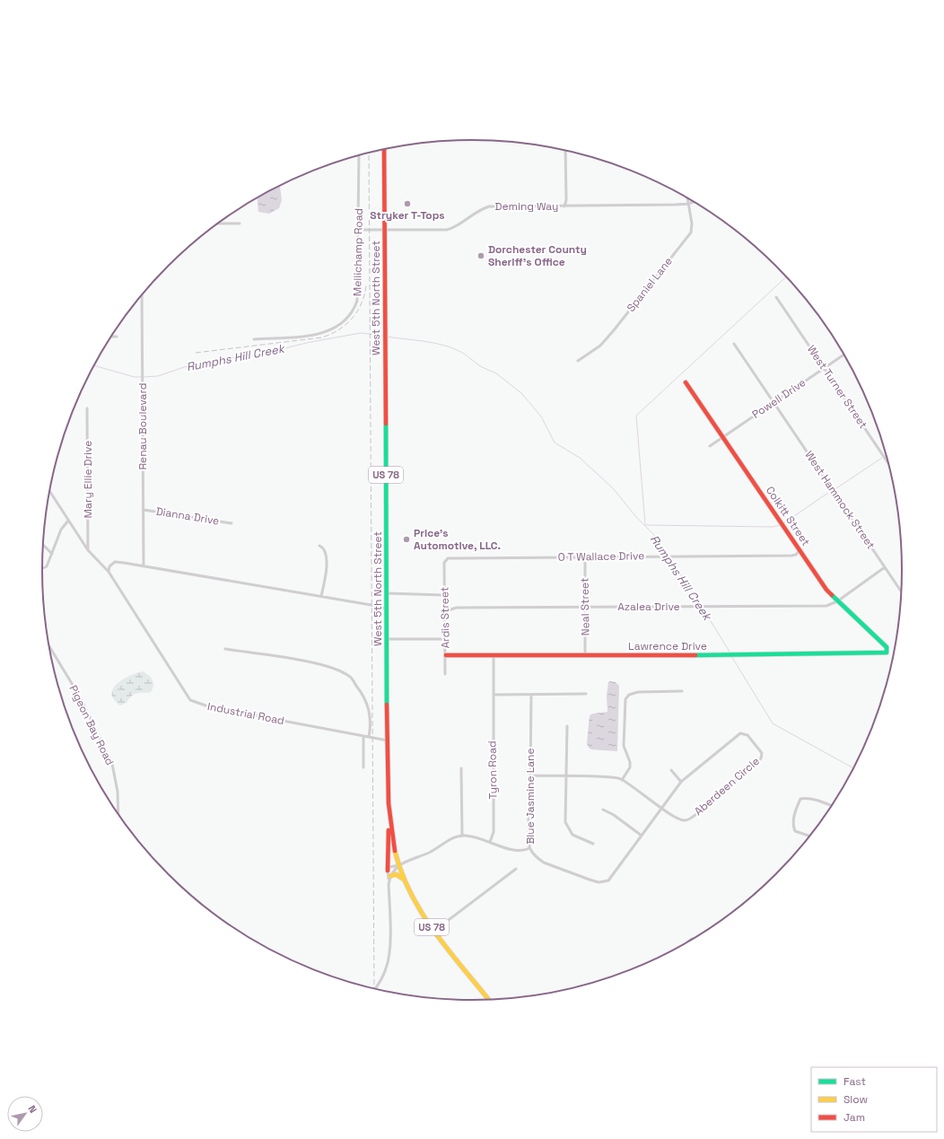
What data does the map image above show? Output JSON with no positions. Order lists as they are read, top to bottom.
{
  "streets": {
    "main road": [
      "West 5th North Street",
      "US 78",
      "Colkitt Street",
      "Lawrence Drive"
    ],
    "street": [
      "Deming Way",
      "Mellichamp Road",
      "Spaniel Lane",
      "West Turner Street",
      "Powell Drive",
      "Renau Boulevard",
      "Mary Ellie Drive",
      "West Hammock Street",
      "Dianna Drive",
      "O T Wallace Drive",
      "Neal Street",
      "Azalea Drive",
      "Ardis Street",
      "Industrial Road",
      "Pigeon Bay Road",
      "Tyron Road",
      "Aberdeen Circle",
      "Blue Jasmine Lane"
    ]
  },
  "crossings": [
    ["Deming Way", "Mellichamp Road"],
    ["Deming Way", "Spaniel Lane"],
    ["Deming Way", "West 5th North Street"],
    ["West 5th North Street", "Industrial Road"],
    ["West Turner Street", "Powell Drive"],
    ["Powell Drive", "West Hammock Street"],
    ["Powell Drive", "Colkitt Street"],
    ["Renau Boulevard", "Dianna Drive"],
    ["Mary Ellie Drive", "Industrial Road"],
    ["West Hammock Street", "Azalea Drive"],
    ["Colkitt Street", "O T Wallace Drive"],
    ["Colkitt Street", "Azalea Drive"],
    ["Colkitt Street", "Lawrence Drive"],
    ["O T Wallace Drive", "Neal Street"],
    ["O T Wallace Drive", "Ardis Street"],
    ["Neal Street", "Azalea Drive"],
    ["Neal Street", "Lawrence Drive"],
    ["Azalea Drive", "Ardis Street"],
    ["Ardis Street", "Lawrence Drive"],
    ["Lawrence Drive", "Tyron Road"],
    ["Aberdeen Circle", "Blue Jasmine Lane"]
  ],
  "water": ["Rumphs Hill Creek"],
  "places": ["Stryker T-Tops", "Dorchester County Sheriff's Office", "Price's Automotive, LLC."],
  "legend": ["Fast", "Slow", "Jam"],
  "north": "top right"
}
